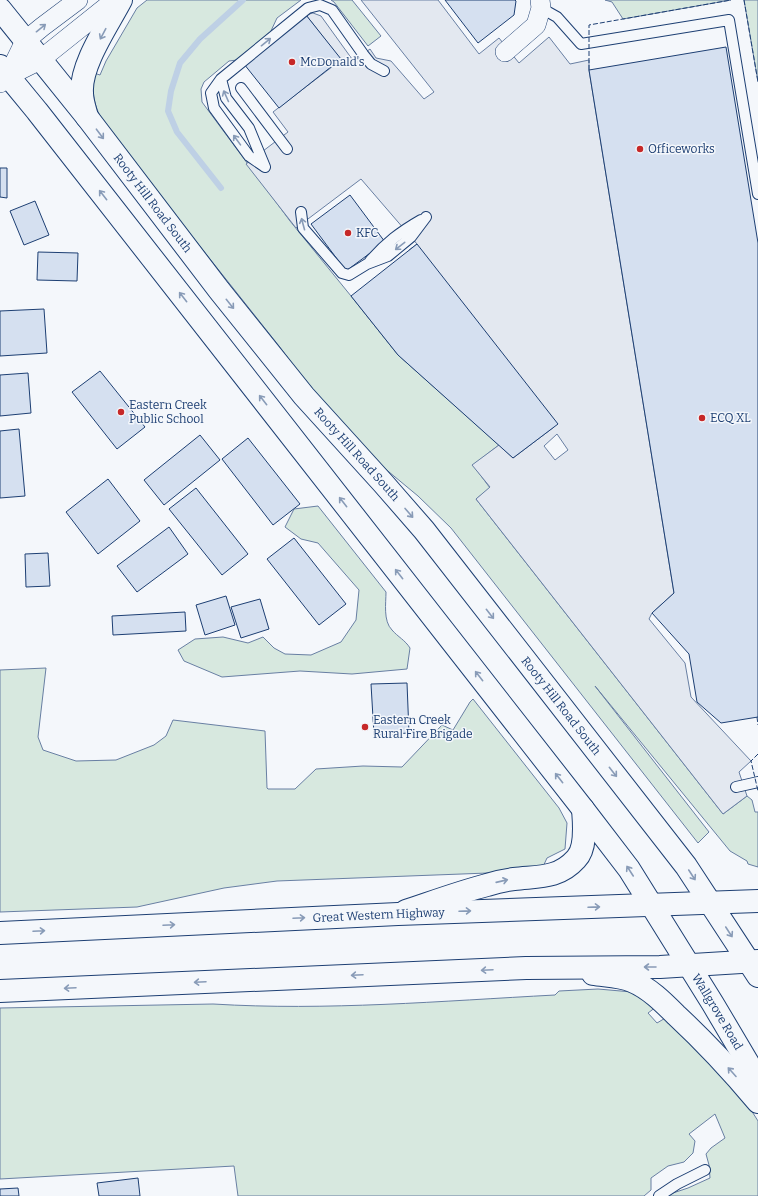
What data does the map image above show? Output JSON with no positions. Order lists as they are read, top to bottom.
{
  "streets": {
    "main road": ["Rooty Hill Road South", "Great Western Highway", "Wallgrove Road"]
  },
  "crossings": [
    ["Rooty Hill Road South", "Great Western Highway"]
  ],
  "places": [
    "McDonald's",
    "Officeworks",
    "KFC",
    "Eastern Creek Public School",
    "ECQ XL",
    "Eastern Creek Rural Fire Brigade"
  ]
}
